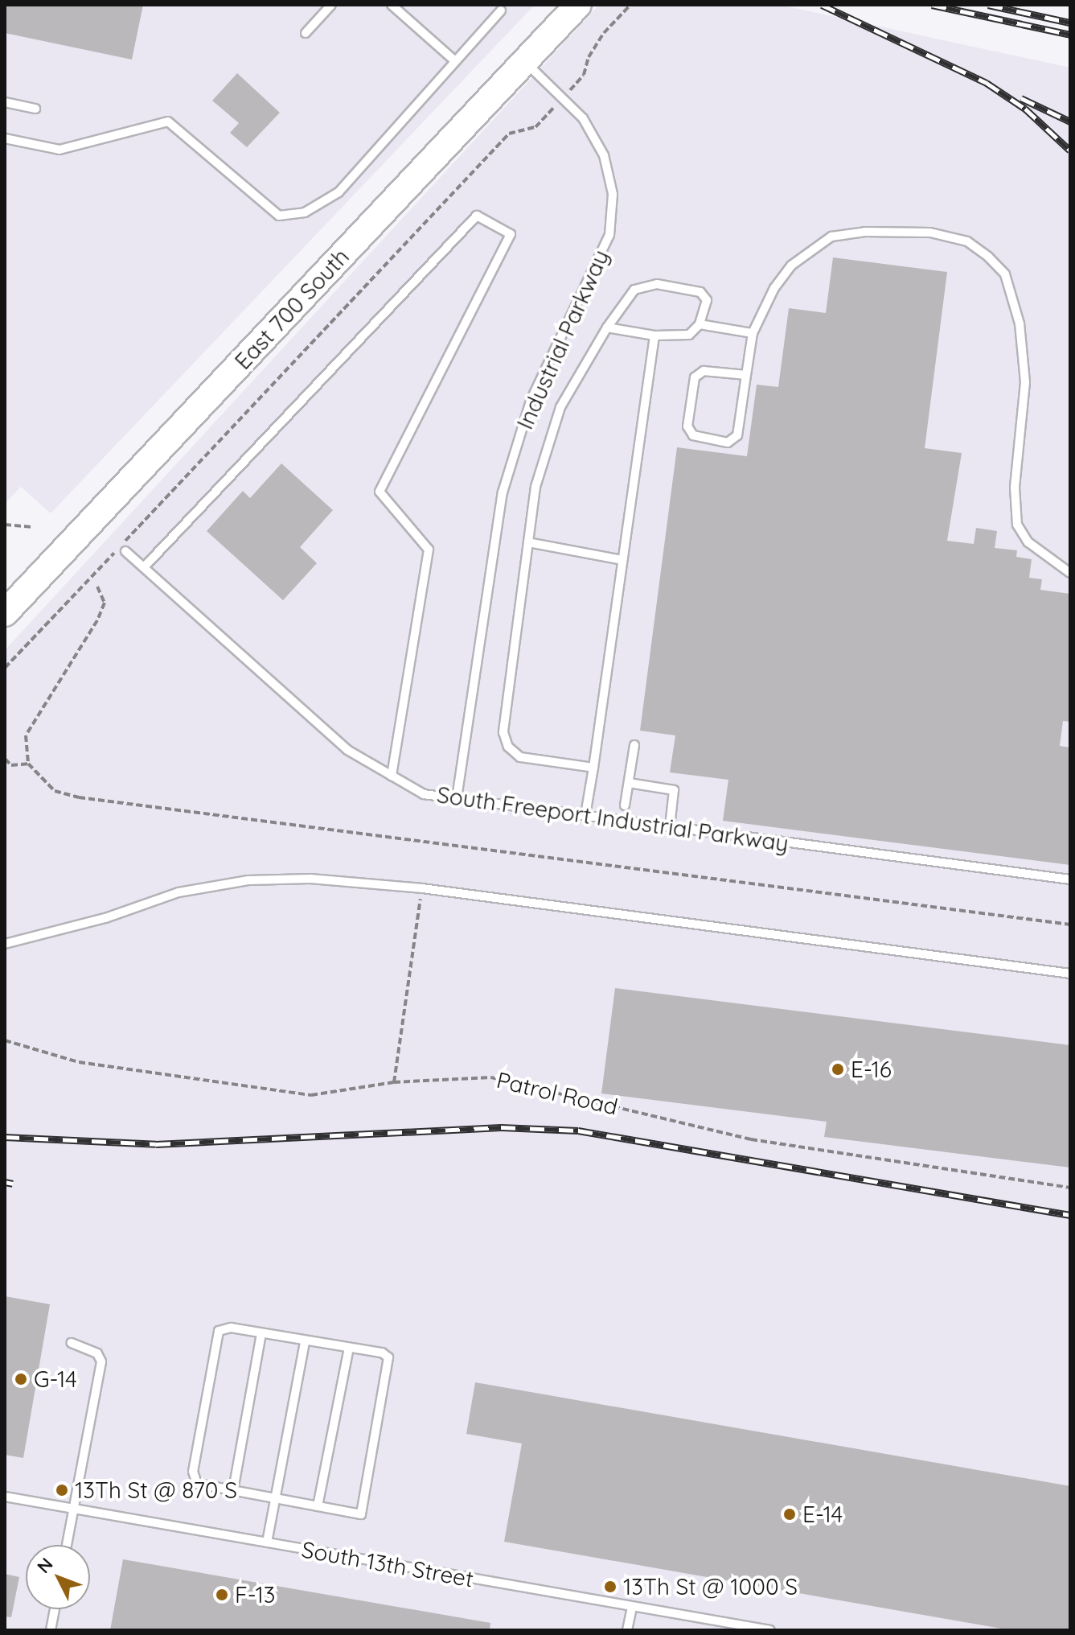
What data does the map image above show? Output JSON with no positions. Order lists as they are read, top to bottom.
{
  "streets": {
    "main road": ["East 700 South"],
    "lane": ["Industrial Parkway", "South Freeport Industrial Parkway", "South 13th Street"],
    "path": ["Patrol Road"]
  },
  "crossings": [
    ["East 700 South", "Industrial Parkway"],
    ["Industrial Parkway", "South Freeport Industrial Parkway"]
  ],
  "places": [
    "E-16",
    "G-14",
    "13Th St @ 870 S",
    "E-14",
    "13Th St @ 1000 S",
    "F-13"
  ],
  "north": "top left"
}
